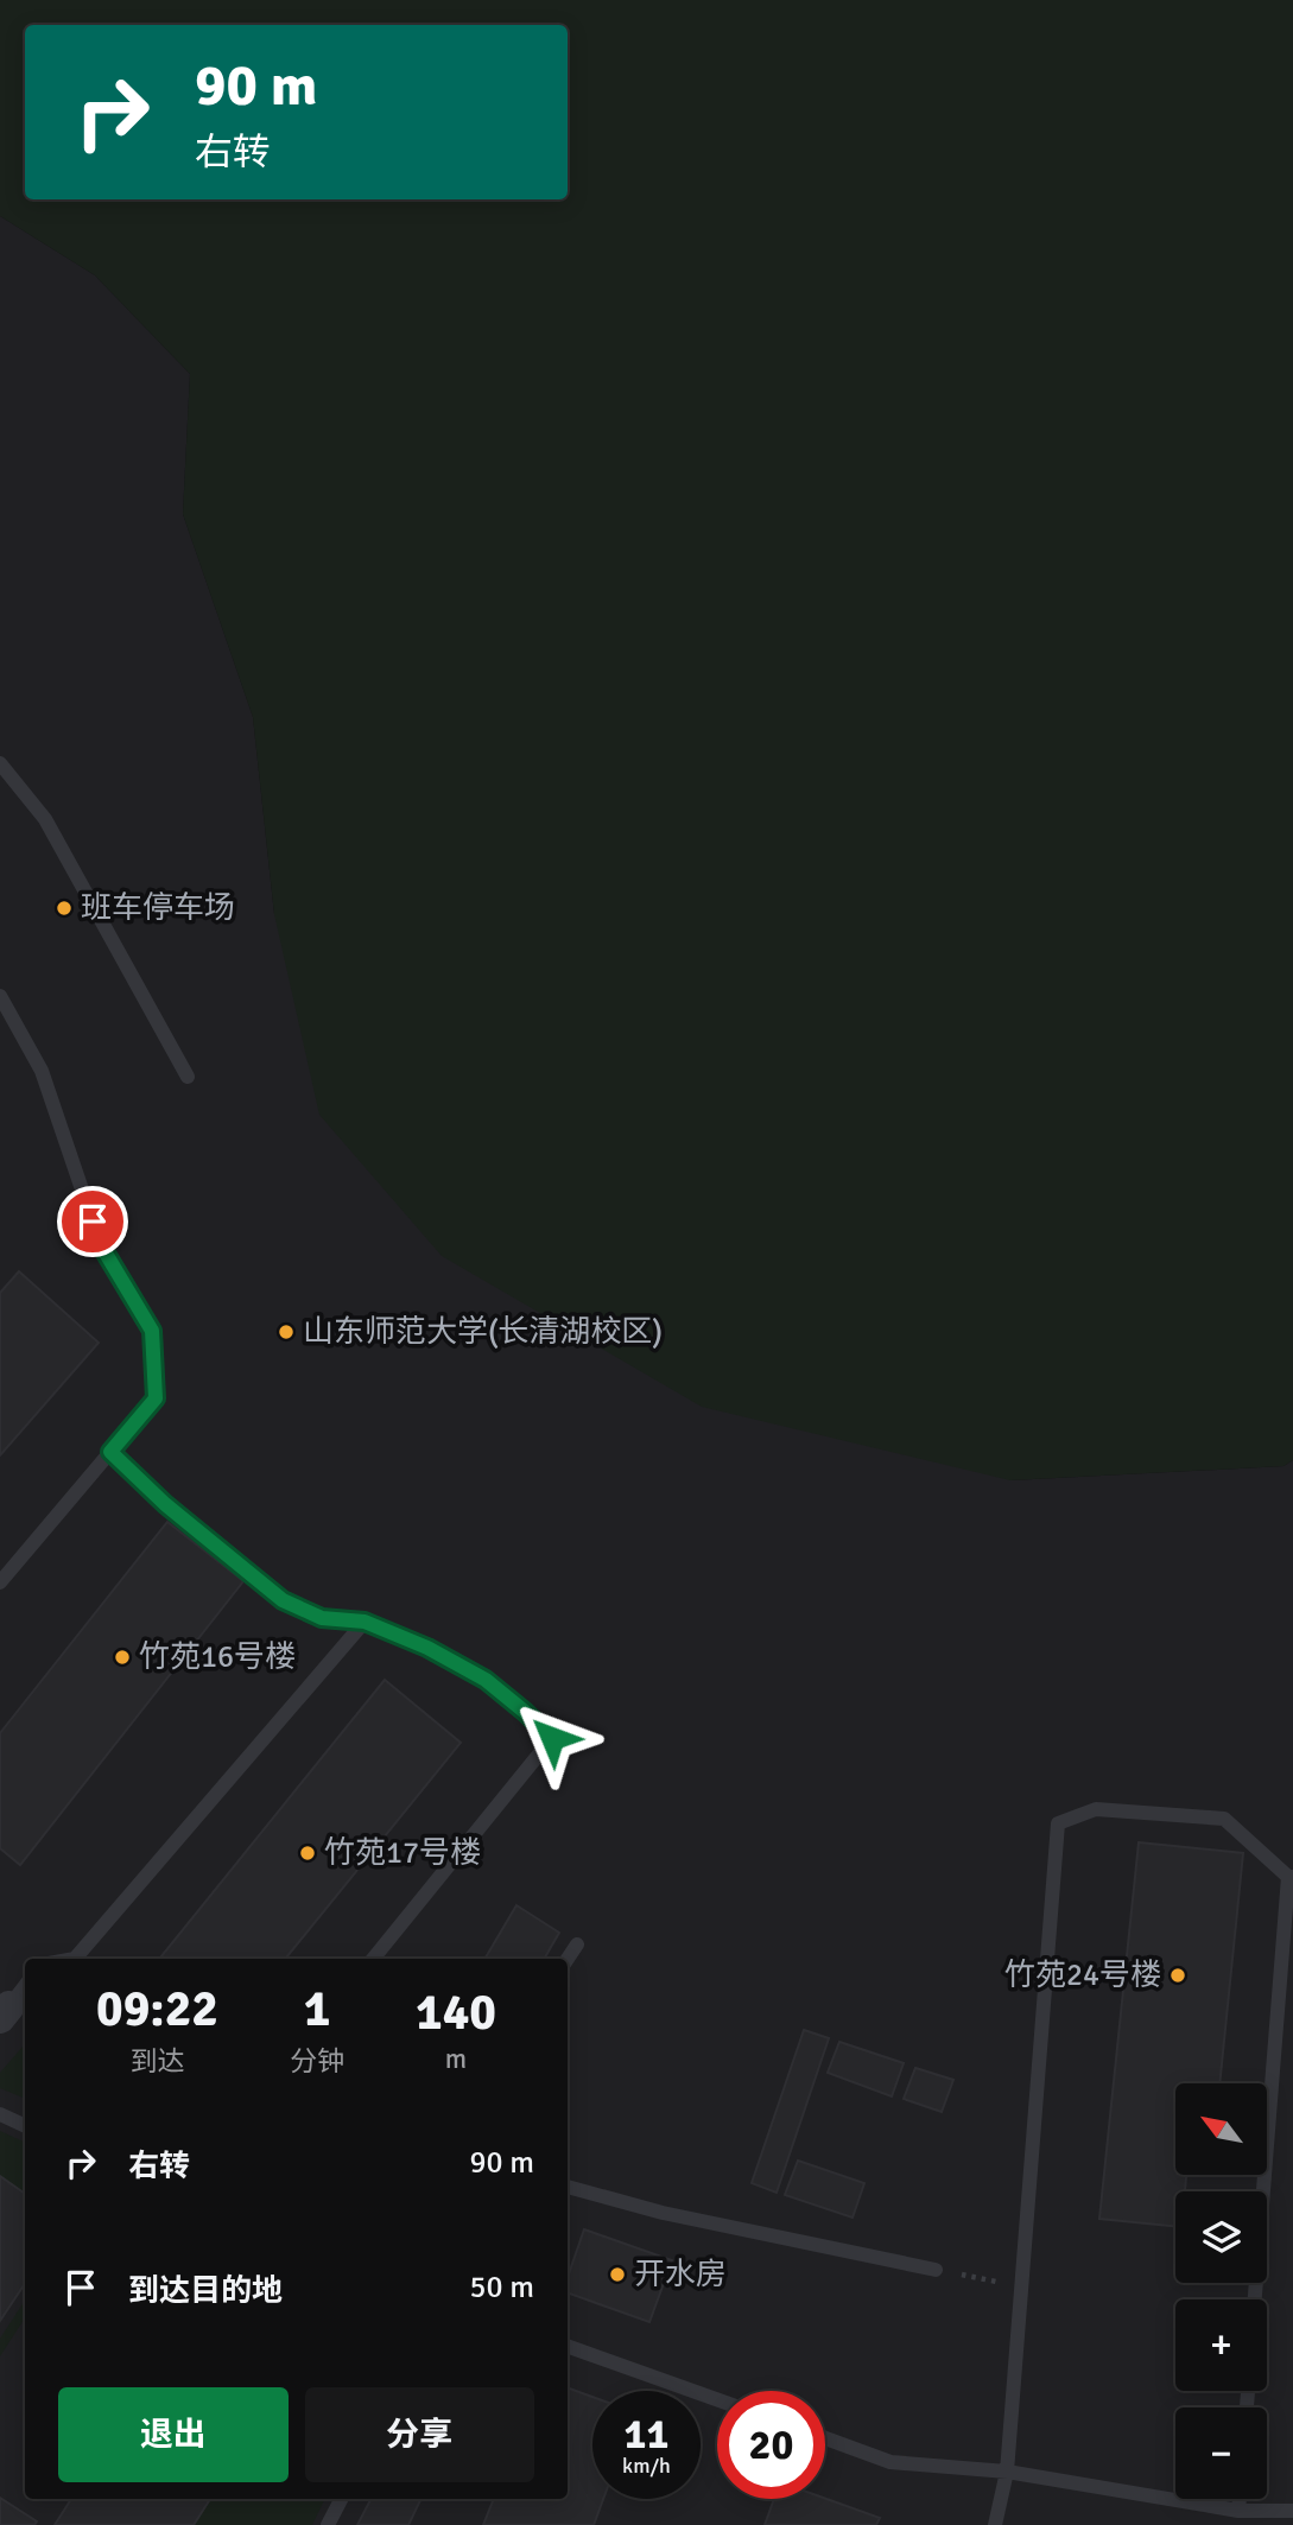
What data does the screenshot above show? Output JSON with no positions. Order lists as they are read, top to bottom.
{
  "places": [
    "班车停车场",
    "山东师范大学(长清湖校区)",
    "竹苑16号楼",
    "竹苑17号楼",
    "竹苑24号楼",
    "开水房"
  ],
  "north": "top left",
  "page": {
    "turn": ["90 m", "右转"],
    "eta": [
      "09:22",
      "到达",
      "1",
      "分钟",
      "140",
      "m"
    ],
    "map_buttons": ["+", "−"],
    "list": [
      {
        "name": "右转",
        "value": "90 m"
      },
      {
        "name": "到达目的地",
        "value": "50 m"
      }
    ],
    "buttons": ["退出", "分享"],
    "speed": "11 km/h",
    "limit": "20"
  }
}
